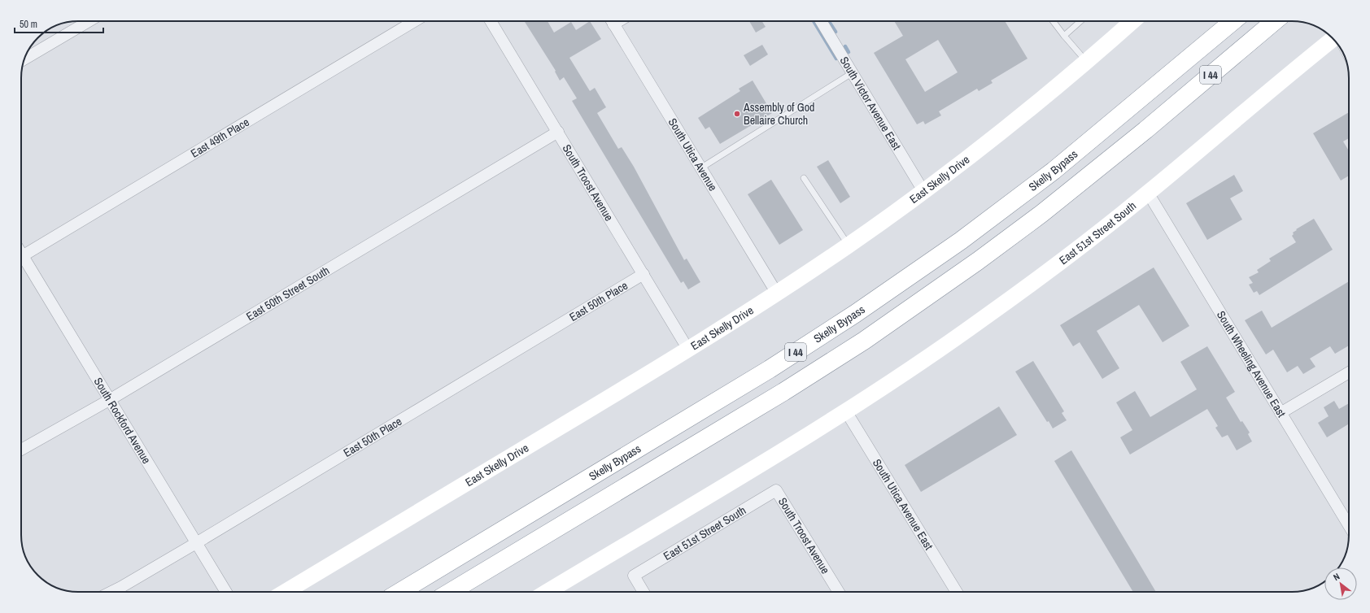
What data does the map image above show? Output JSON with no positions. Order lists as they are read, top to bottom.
{
  "streets": {
    "highway": ["I 44", "Skelly Bypass"],
    "main road": ["East Skelly Drive", "East 51st Street South"],
    "street": [
      "South Victor Avenue East",
      "East 49th Place",
      "South Utica Avenue",
      "South Troost Avenue",
      "East 50th Street South",
      "East 50th Place",
      "South Wheeling Avenue East",
      "South Rockford Avenue",
      "South Utica Avenue East"
    ]
  },
  "crossings": [
    ["South Victor Avenue East", "East Skelly Drive"],
    ["South Utica Avenue", "East Skelly Drive"],
    ["East Skelly Drive", "South Troost Avenue"],
    ["South Troost Avenue", "East 51st Street South"],
    ["South Troost Avenue", "East 50th Street South"],
    ["South Troost Avenue", "East 50th Place"],
    ["East 51st Street South", "South Wheeling Avenue East"],
    ["East 51st Street South", "South Utica Avenue East"],
    ["East 50th Street South", "South Rockford Avenue"],
    ["East 50th Place", "South Rockford Avenue"]
  ],
  "places": ["Assembly of God Bellaire Church"],
  "scale_bar": "50 m",
  "north": "top left"
}
